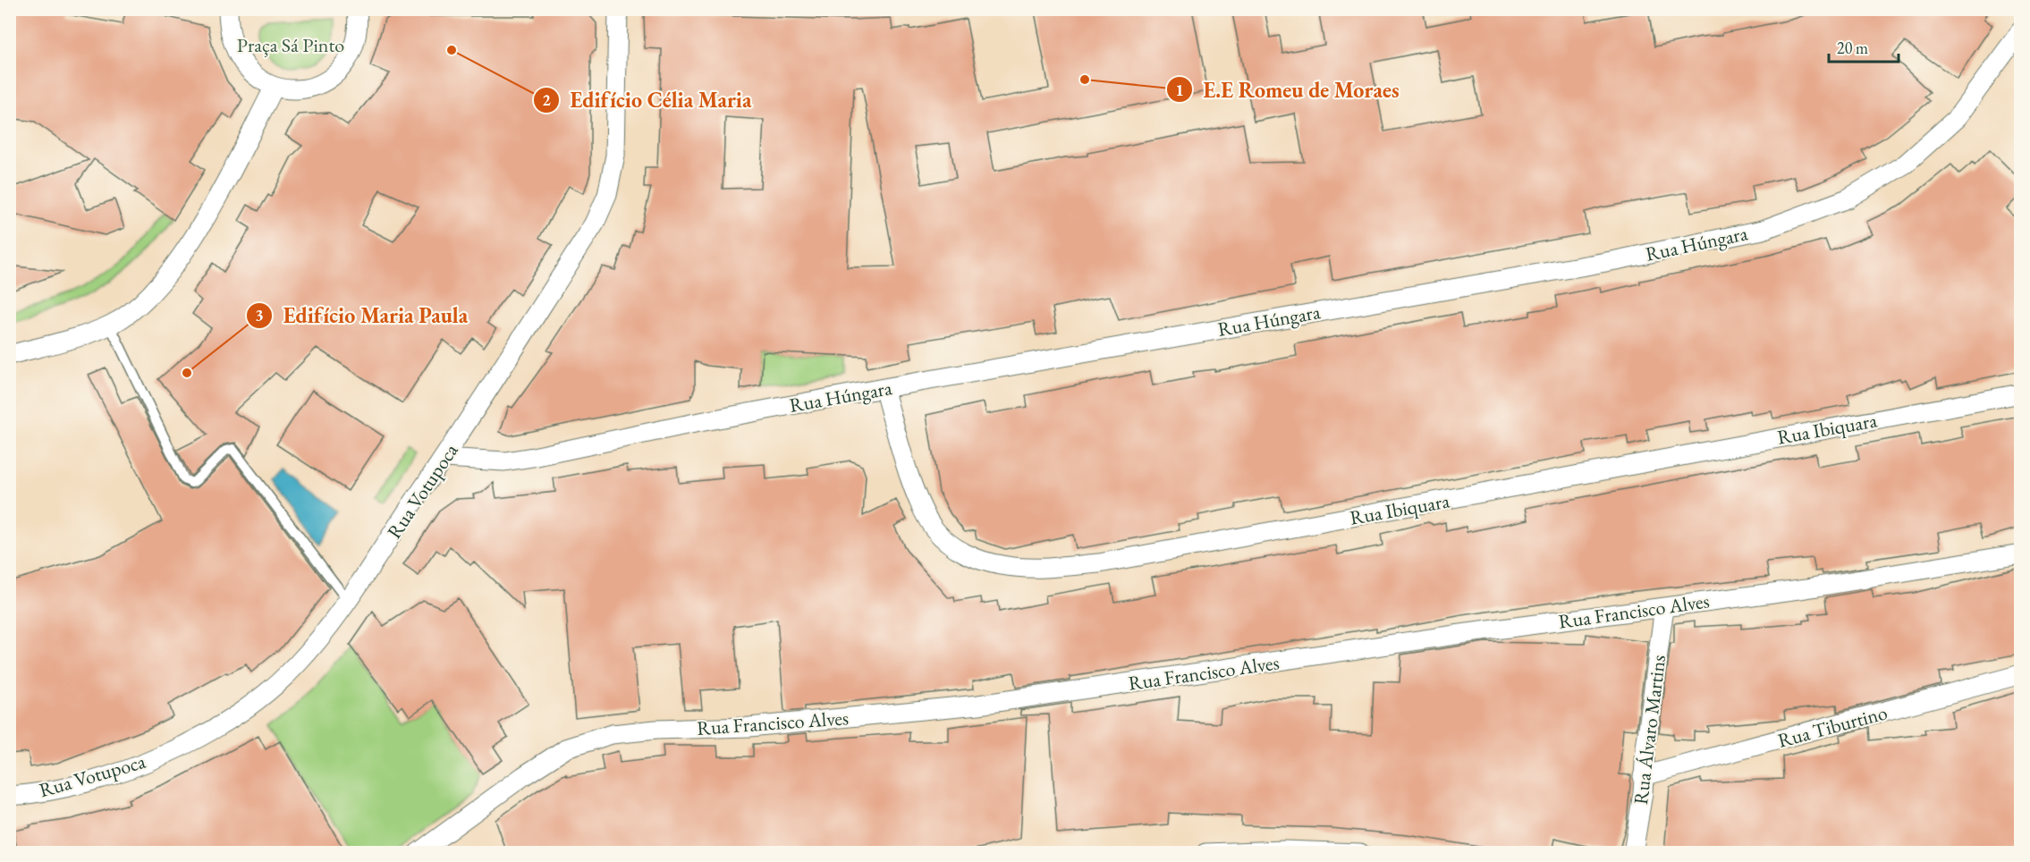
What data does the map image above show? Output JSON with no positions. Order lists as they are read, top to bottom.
{
  "streets": {
    "street": [
      "Rua Húngara",
      "Rua Ibiquara",
      "Rua Votupoca",
      "Rua Francisco Alves",
      "Rua Tiburtino",
      "Rua Álvaro Martins"
    ]
  },
  "crossings": [
    ["Rua Húngara", "Rua Ibiquara"],
    ["Rua Húngara", "Rua Votupoca"],
    ["Rua Francisco Alves", "Rua Álvaro Martins"],
    ["Rua Tiburtino", "Rua Álvaro Martins"]
  ],
  "parks": ["Praça Sá Pinto"],
  "places": ["Edifício Célia Maria", "E.E Romeu de Moraes", "Edifício Maria Paula"],
  "scale_bar": "20 m"
}
